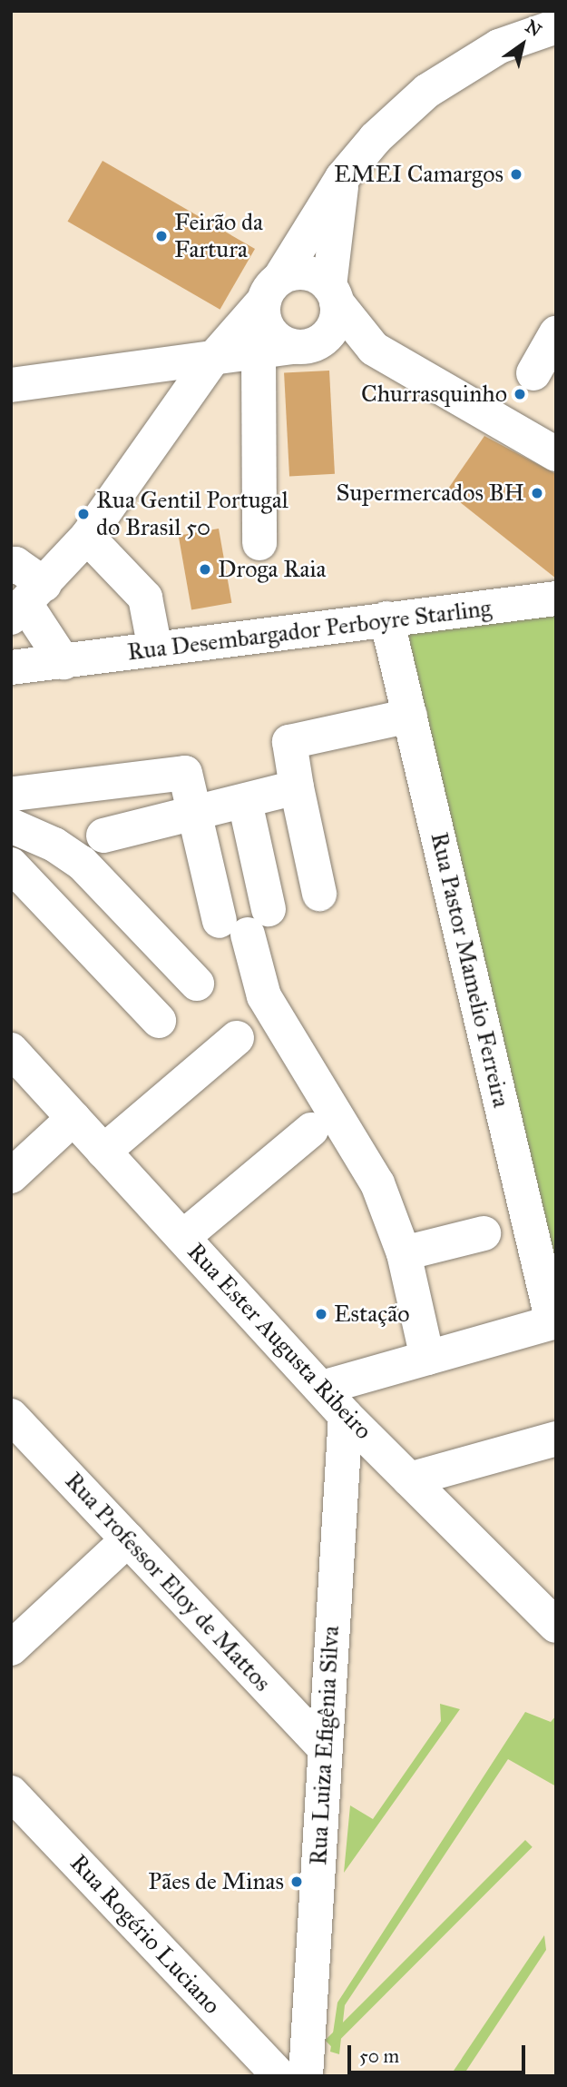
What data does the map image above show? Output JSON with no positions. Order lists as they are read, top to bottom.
{
  "streets": {
    "street": [
      "Rua Desembargador Perboyre Starling",
      "Rua Pastor Mamelio Ferreira",
      "Rua Ester Augusta Ribeiro",
      "Rua Professor Eloy de Mattos",
      "Rua Luiza Efigênia Silva",
      "Rua Rogério Luciano"
    ]
  },
  "crossings": [
    ["Rua Desembargador Perboyre Starling", "Rua Pastor Mamelio Ferreira"],
    ["Rua Ester Augusta Ribeiro", "Rua Luiza Efigênia Silva"],
    ["Rua Professor Eloy de Mattos", "Rua Luiza Efigênia Silva"]
  ],
  "places": [
    "EMEI Camargos",
    "Feirão da Fartura",
    "Churrasquinho",
    "Supermercados BH",
    "Rua Gentil Portugal do Brasil 50",
    "Droga Raia",
    "Estação",
    "Pães de Minas"
  ],
  "scale_bar": "50 m",
  "north": "top right"
}
